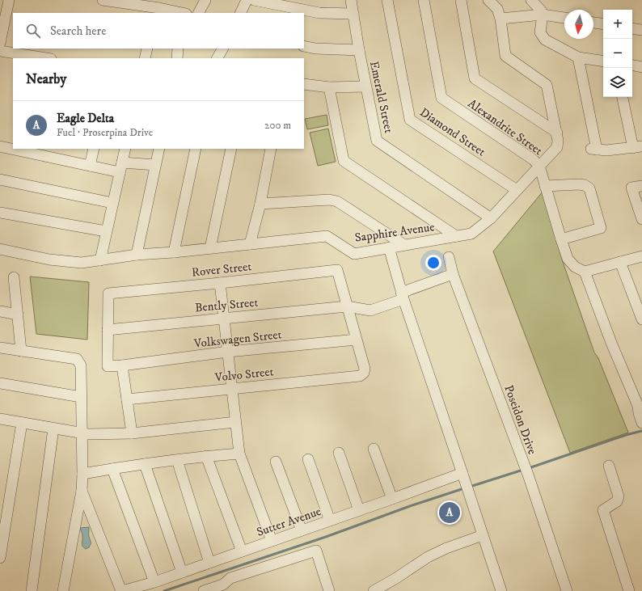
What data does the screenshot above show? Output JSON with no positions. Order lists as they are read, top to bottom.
{
  "streets": {
    "street": [
      "Emerald Street",
      "Alexandrite Street",
      "Diamond Street",
      "Sapphire Avenue",
      "Rover Street",
      "Bently Street",
      "Volkswagen Street",
      "Volvo Street",
      "Poseidon Drive",
      "Sutter Avenue"
    ]
  },
  "crossings": [
    ["Emerald Street", "Sapphire Avenue"],
    ["Alexandrite Street", "Sapphire Avenue"],
    ["Diamond Street", "Sapphire Avenue"],
    ["Rover Street", "Bently Street"],
    ["Rover Street", "Volkswagen Street"],
    ["Bently Street", "Volkswagen Street"],
    ["Bently Street", "Poseidon Drive"],
    ["Volkswagen Street", "Volvo Street"]
  ],
  "north": "bottom",
  "page": {
    "map_buttons": ["+", "−"],
    "search": "Search here",
    "heading": "Nearby",
    "list": [
      {
        "mark": "A",
        "name": "Eagle Delta",
        "note": "Fuel · Proserpina Drive",
        "value": "200 m"
      }
    ],
    "pins": "A"
  }
}
